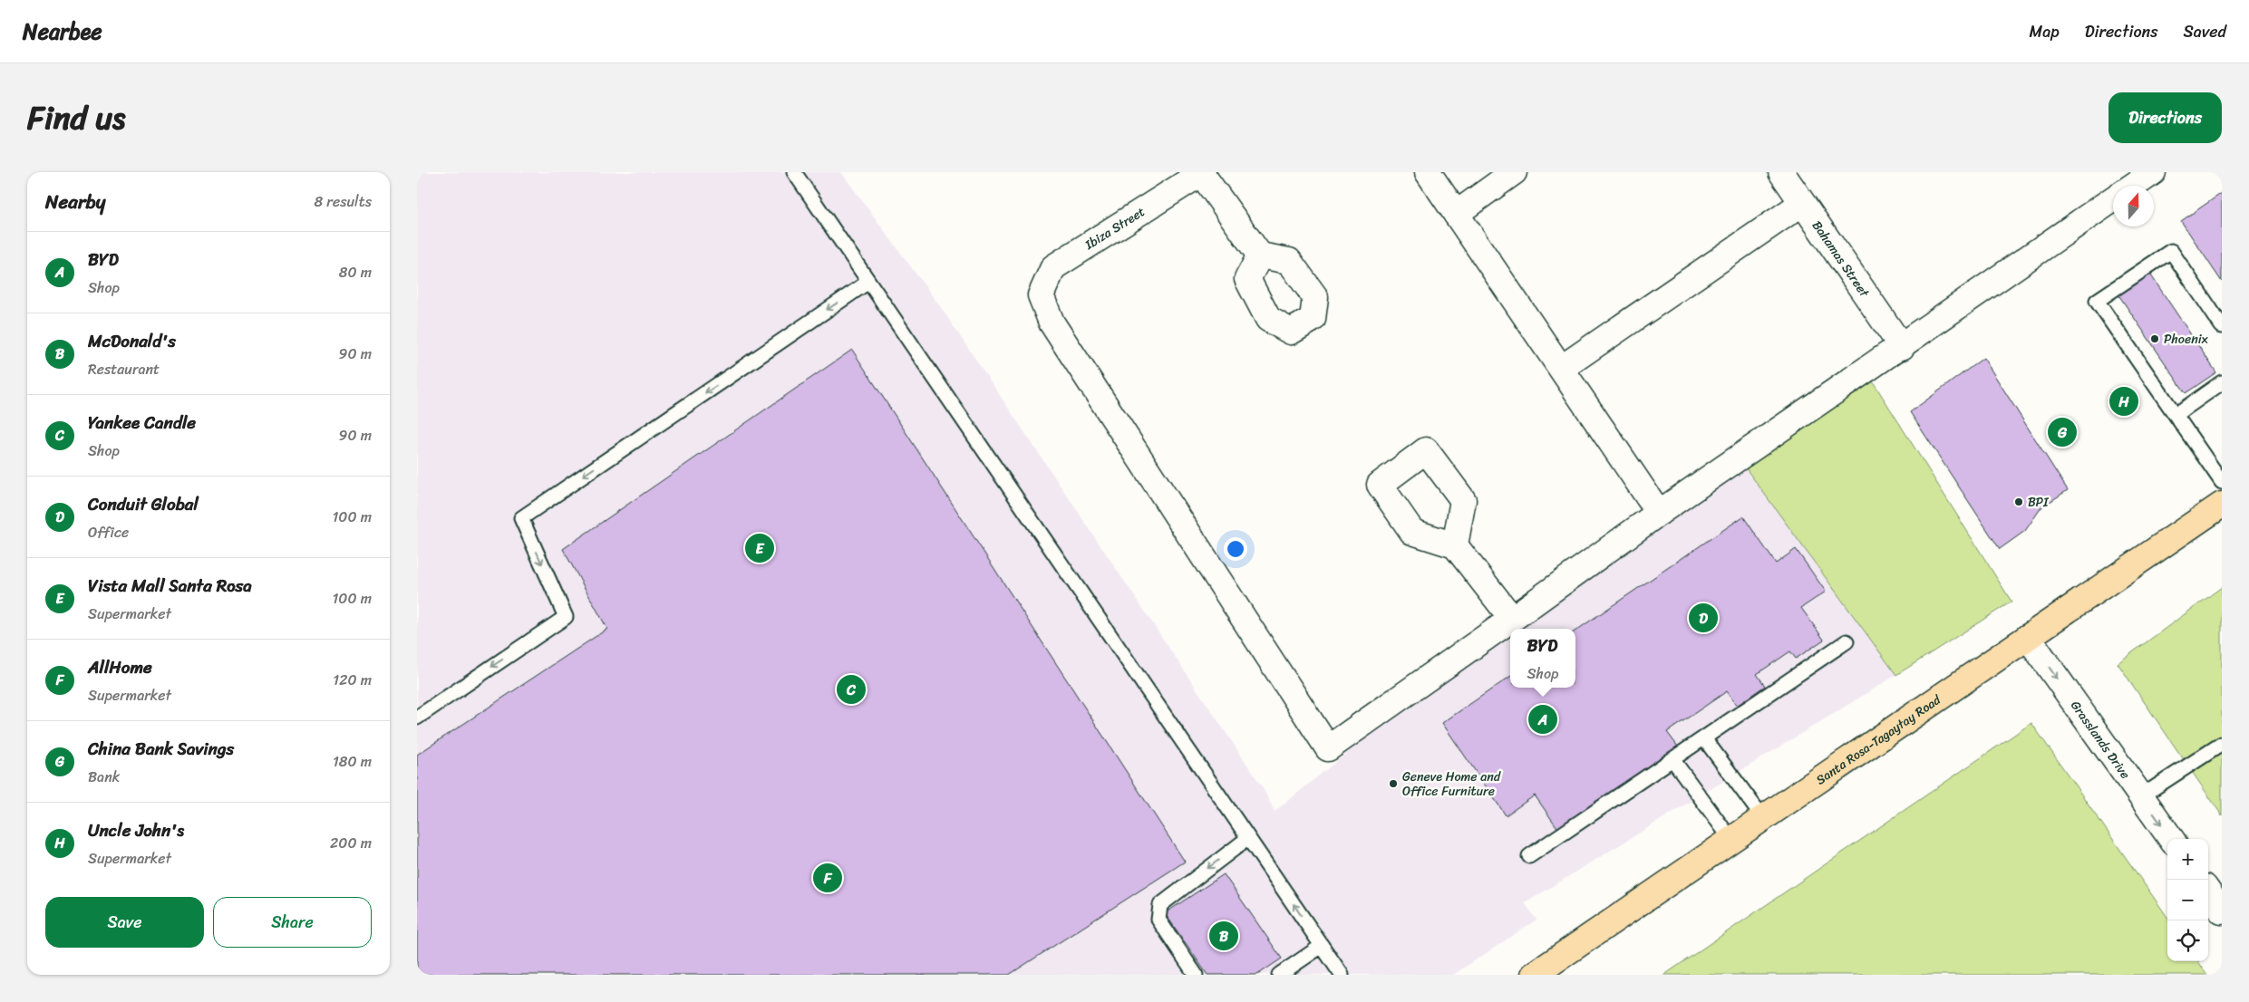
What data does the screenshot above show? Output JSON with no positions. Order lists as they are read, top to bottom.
{
  "streets": {
    "main road": ["Santa Rosa-Tagaytay Road"],
    "street": ["Ibiza Street", "Bahamas Street", "Grasslands Drive"]
  },
  "crossings": [
    ["Santa Rosa-Tagaytay Road", "Grasslands Drive"]
  ],
  "one_way": ["Grasslands Drive"],
  "places": ["Phoenix", "BPI", "Geneve Home and Office Furniture"],
  "north": "top",
  "page": {
    "header": "Nearbee",
    "nav": ["Map", "Directions", "Saved"],
    "title": "Find us",
    "buttons": [
      "Directions",
      ["Save", "Share"]
    ],
    "heading": ["Nearby", "8 results"],
    "list": [
      {
        "mark": "A",
        "name": "BYD",
        "note": "Shop",
        "value": "80 m"
      },
      {
        "mark": "B",
        "name": "McDonald's",
        "note": "Restaurant",
        "value": "90 m"
      },
      {
        "mark": "C",
        "name": "Yankee Candle",
        "note": "Shop",
        "value": "90 m"
      },
      {
        "mark": "D",
        "name": "Conduit Global",
        "note": "Office",
        "value": "100 m"
      },
      {
        "mark": "E",
        "name": "Vista Mall Santa Rosa",
        "note": "Supermarket",
        "value": "100 m"
      },
      {
        "mark": "F",
        "name": "AllHome",
        "note": "Supermarket",
        "value": "120 m"
      },
      {
        "mark": "G",
        "name": "China Bank Savings",
        "note": "Bank",
        "value": "180 m"
      },
      {
        "mark": "H",
        "name": "Uncle John's",
        "note": "Supermarket",
        "value": "200 m"
      }
    ],
    "pins": [
      "H",
      "G",
      "E",
      "D",
      "C",
      "A",
      "F",
      "B"
    ],
    "popup": ["BYD", "Shop"],
    "map_buttons": ["+", "−"]
  }
}
